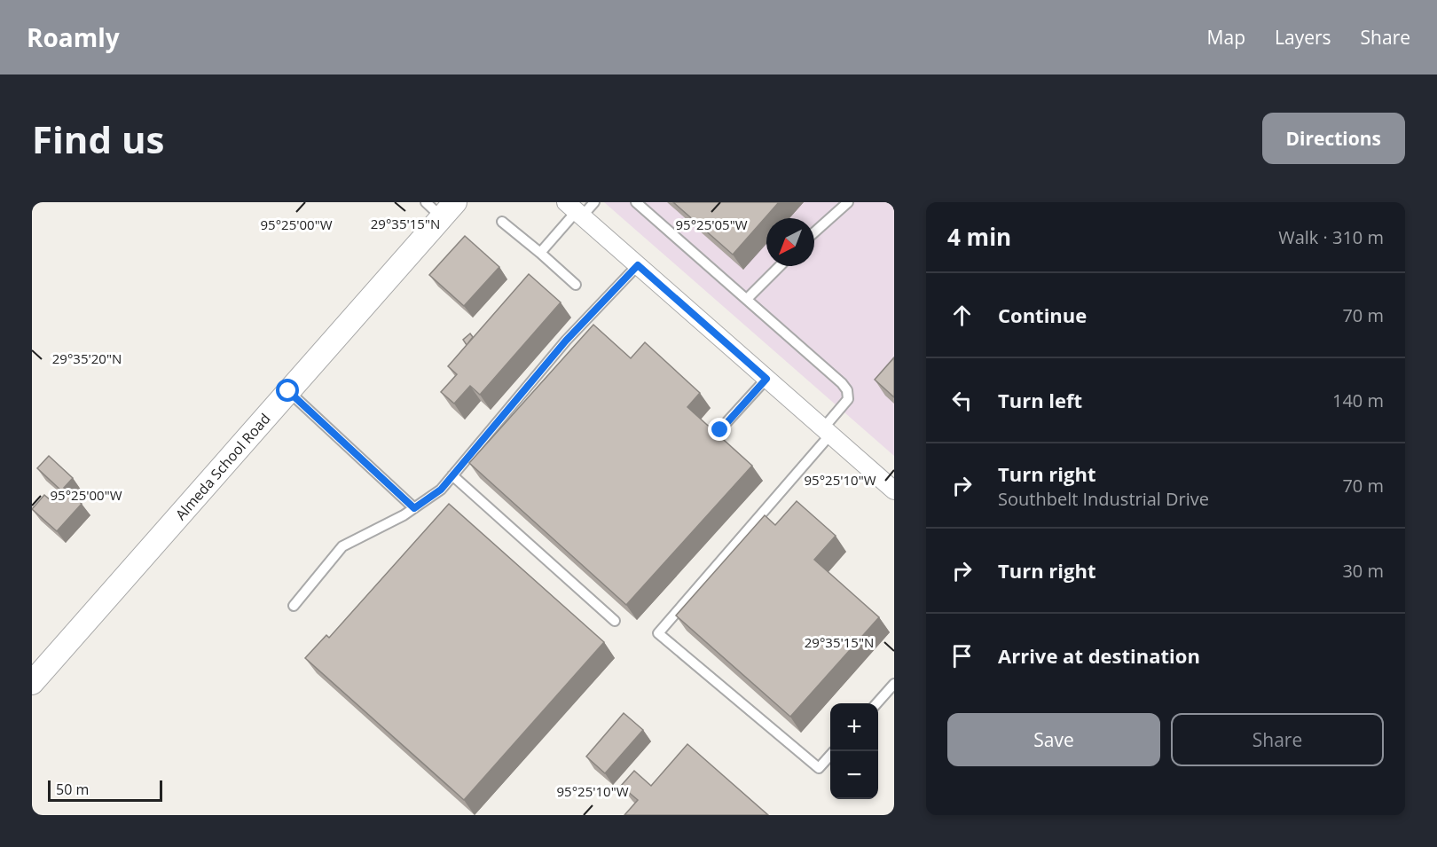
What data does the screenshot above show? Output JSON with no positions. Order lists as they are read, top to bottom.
{
  "streets": {
    "street": ["Almeda School Road"]
  },
  "scale_bar": "50 m",
  "north": "bottom left",
  "page": {
    "header": "Roamly",
    "nav": ["Map", "Layers", "Share"],
    "buttons": [
      "Directions",
      ["Save", "Share"]
    ],
    "title": "Find us",
    "heading": ["4 min", "Walk · 310 m"],
    "list": [
      ["Continue", "70 m"],
      ["Turn left", "140 m"],
      ["Turn right", "Southbelt Industrial Drive", "70 m"],
      ["Turn right", "30 m"],
      "Arrive at destination"
    ],
    "map_buttons": ["+", "−"],
    "scale": "50 m"
  },
  "coordinates": [
    "29°35'15\"N",
    "95°25'00\"W",
    "95°25'05\"W",
    "29°35'20\"N",
    "95°25'10\"W"
  ]
}
